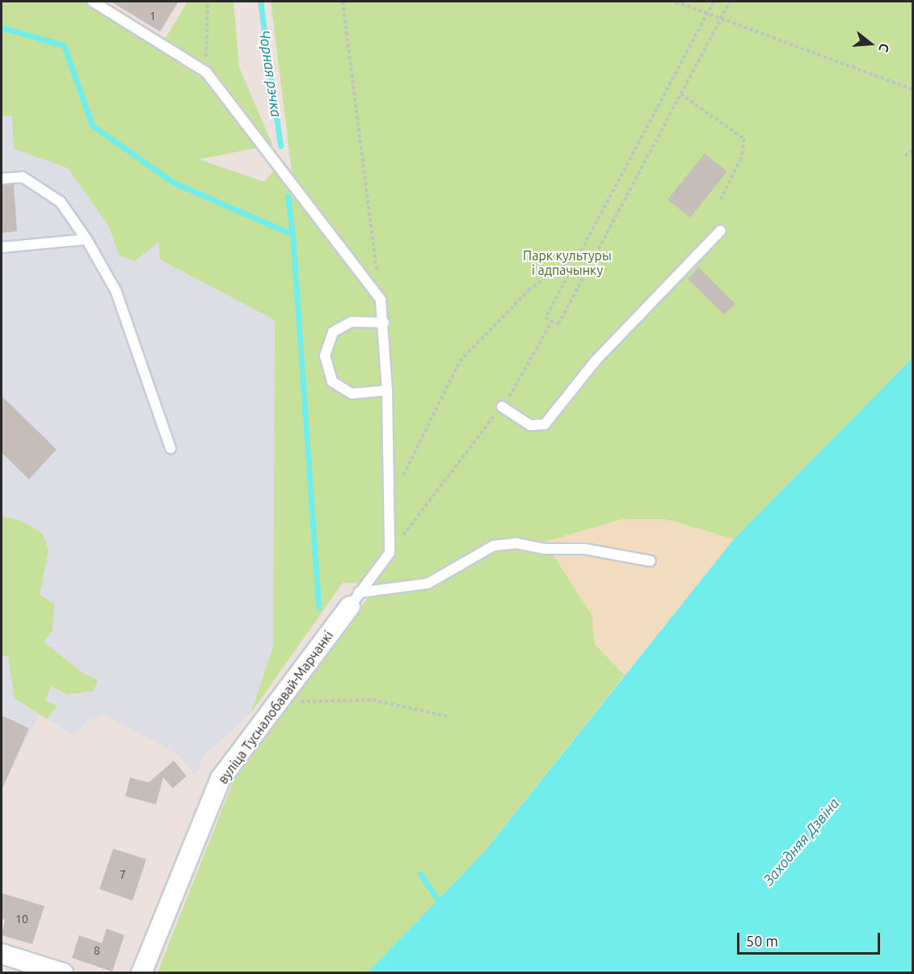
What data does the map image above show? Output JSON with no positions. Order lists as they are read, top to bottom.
{
  "streets": {
    "street": ["вуліца Тусналобавай-Марчанкі"]
  },
  "water": ["Чорная рэчка", "Заходняя Дзвіна"],
  "parks": ["Парк культуры і адпачынку"],
  "house_numbers": [
    "1",
    "7",
    "10",
    "8"
  ],
  "scale_bar": "50 m",
  "north": "right"
}
